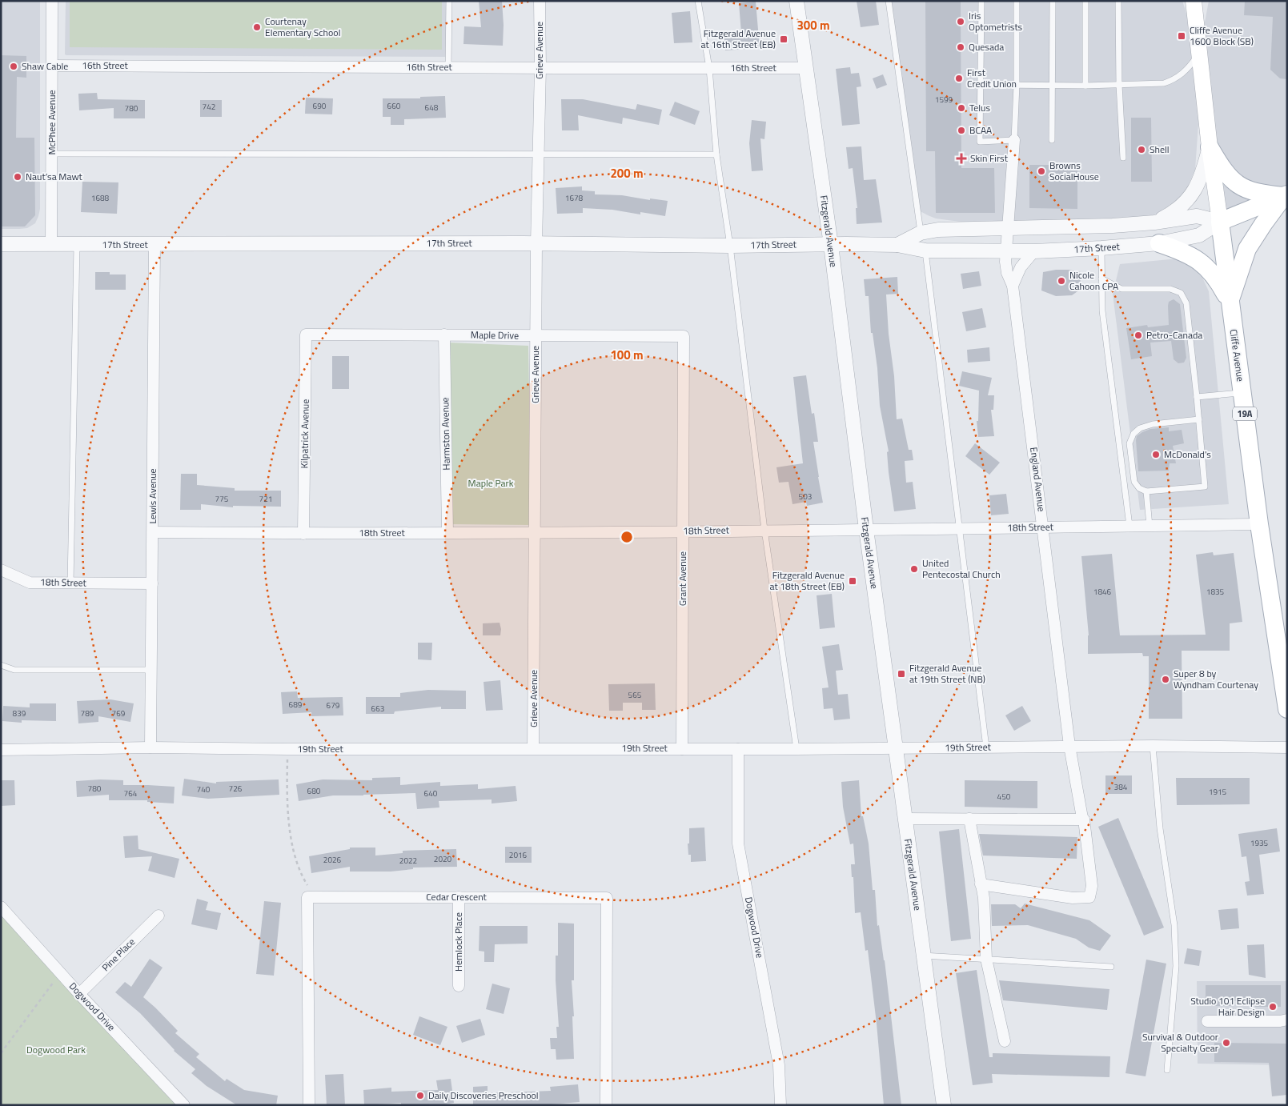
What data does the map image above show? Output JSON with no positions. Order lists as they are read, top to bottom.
{
  "streets": {
    "main road": ["17th Street", "Cliffe Avenue", "19A"],
    "street": [
      "Grieve Avenue",
      "16th Street",
      "McPhee Avenue",
      "Fitzgerald Avenue",
      "Maple Drive",
      "Kilpatrick Avenue",
      "Harmston Avenue",
      "England Avenue",
      "Lewis Avenue",
      "18th Street",
      "Grant Avenue",
      "19th Street",
      "Cedar Crescent",
      "Dogwood Drive",
      "Hemlock Place",
      "Pine Place"
    ]
  },
  "crossings": [
    ["Grieve Avenue", "16th Street"],
    ["Grieve Avenue", "17th Street"],
    ["Grieve Avenue", "Maple Drive"],
    ["Grieve Avenue", "18th Street"],
    ["Grieve Avenue", "19th Street"],
    ["16th Street", "McPhee Avenue"],
    ["16th Street", "Fitzgerald Avenue"],
    ["McPhee Avenue", "17th Street"],
    ["Fitzgerald Avenue", "17th Street"],
    ["Fitzgerald Avenue", "18th Street"],
    ["Fitzgerald Avenue", "19th Street"],
    ["17th Street", "Cliffe Avenue"],
    ["17th Street", "England Avenue"],
    ["17th Street", "Lewis Avenue"],
    ["Maple Drive", "Kilpatrick Avenue"],
    ["Maple Drive", "Harmston Avenue"],
    ["Maple Drive", "Grant Avenue"],
    ["Cliffe Avenue", "18th Street"],
    ["Kilpatrick Avenue", "18th Street"],
    ["Harmston Avenue", "18th Street"],
    ["England Avenue", "18th Street"],
    ["England Avenue", "19th Street"],
    ["Lewis Avenue", "18th Street"],
    ["Lewis Avenue", "19th Street"],
    ["18th Street", "Grant Avenue"],
    ["Grant Avenue", "19th Street"],
    ["19th Street", "Dogwood Drive"],
    ["Cedar Crescent", "Hemlock Place"],
    ["Dogwood Drive", "Pine Place"]
  ],
  "parks": ["Maple Park", "Dogwood Park"],
  "places": {
    "other": [
      "Iris Optometrists",
      "Courtenay Elementary School",
      "Quesada",
      "Shaw Cable",
      "First Credit Union",
      "Telus",
      "BCAA",
      "Shell",
      "Browns SocialHouse",
      "Naut’sa Mawt",
      "Nicole Cahoon CPA",
      "Petro-Canada",
      "McDonald's",
      "United Pentecostal Church",
      "Super 8 by Wyndham Courtenay",
      "Studio 101 Eclipse Hair Design",
      "Survival & Outdoor Specialty Gear",
      "Daily Discoveries Preschool"
    ],
    "transit": [
      "Cliffe Avenue 1600 Block (SB)",
      "Fitzgerald Avenue at 16th Street (EB)",
      "Fitzgerald Avenue at 18th Street (EB)",
      "Fitzgerald Avenue at 19th Street (NB)"
    ],
    "health": ["Skin First"]
  },
  "house_numbers": [
    "1599",
    "690",
    "660",
    "742",
    "648",
    "780",
    "1688",
    "1678",
    "503",
    "775",
    "721",
    "1846",
    "1835",
    "565",
    "689",
    "679",
    "663",
    "839",
    "789",
    "769",
    "384",
    "780",
    "726",
    "740",
    "680",
    "1915",
    "764",
    "640",
    "450",
    "1935",
    "2016",
    "2020",
    "2026",
    "2022"
  ],
  "rings": ["300 m", "200 m", "100 m"]
}
